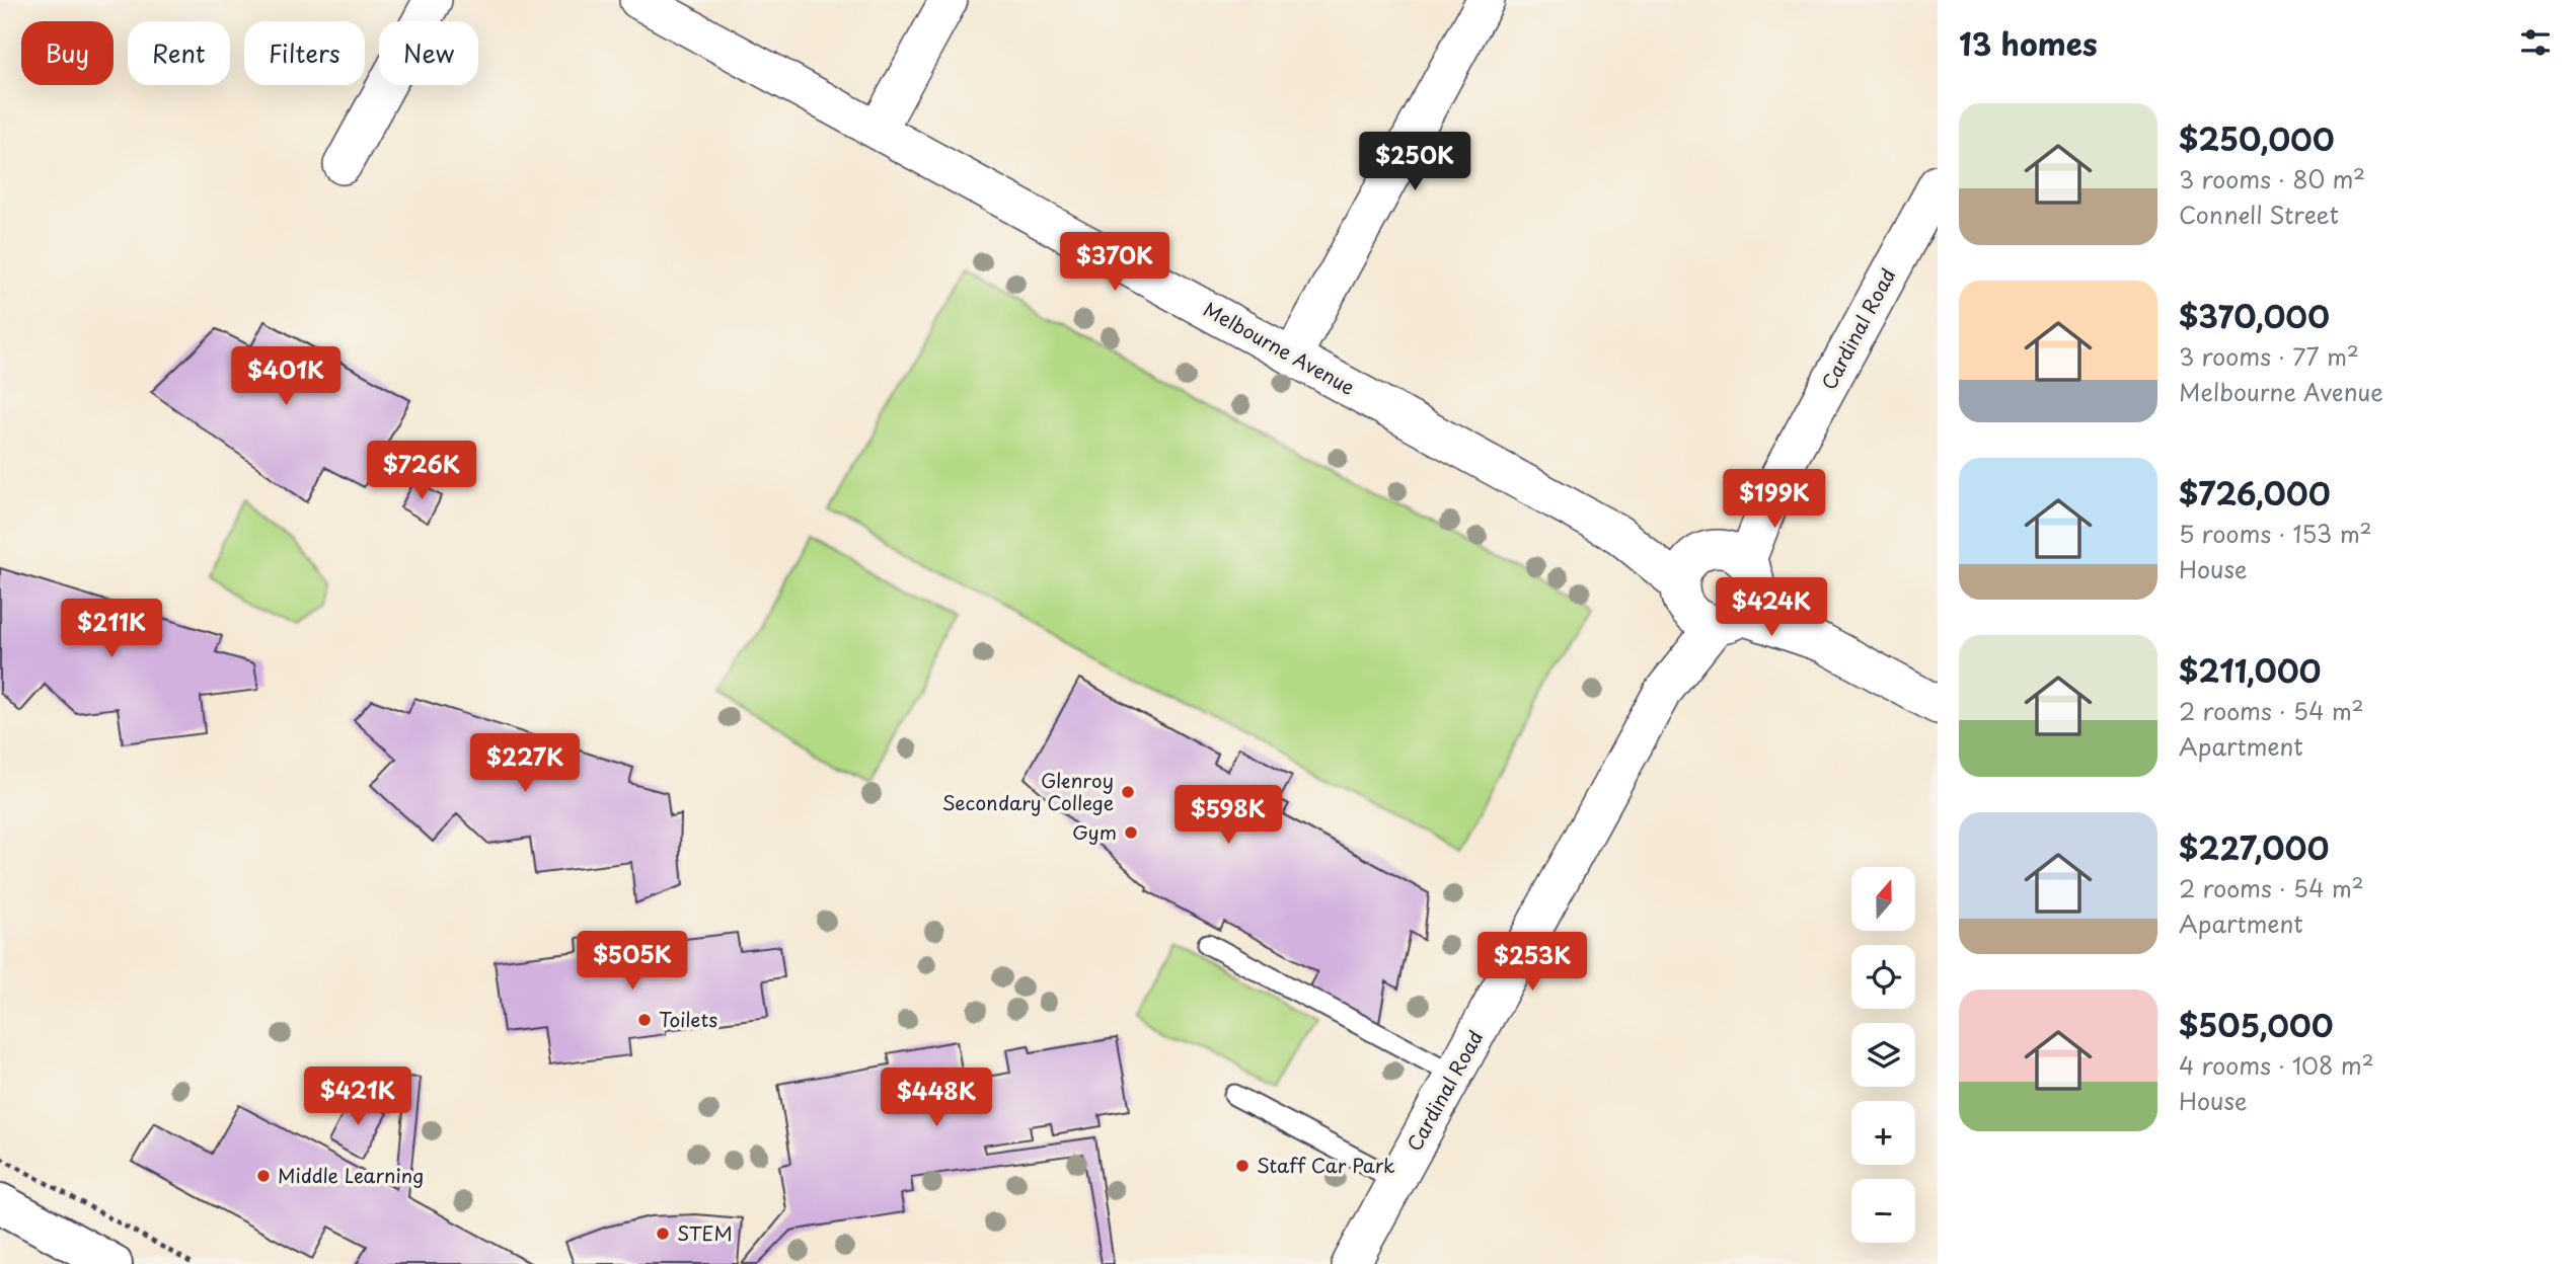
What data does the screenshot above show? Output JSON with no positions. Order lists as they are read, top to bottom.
{
  "streets": {
    "street": ["Cardinal Road", "Melbourne Avenue"]
  },
  "crossings": [
    ["Cardinal Road", "Melbourne Avenue"]
  ],
  "places": [
    "Glenroy Secondary College",
    "Gym",
    "Toilets",
    "Staff Car Park",
    "Middle Learning",
    "STEM"
  ],
  "north": "top",
  "page": {
    "heading": "13 homes",
    "chip": [
      "Buy",
      "Rent",
      "Filters",
      "New"
    ],
    "list": [
      {
        "name": "$250,000",
        "note": "3 rooms · 80 m² · Connell Street"
      },
      {
        "name": "$370,000",
        "note": "3 rooms · 77 m² · Melbourne Avenue"
      },
      {
        "name": "$726,000",
        "note": "5 rooms · 153 m² · House"
      },
      {
        "name": "$211,000",
        "note": "2 rooms · 54 m² · Apartment"
      },
      {
        "name": "$227,000",
        "note": "2 rooms · 54 m² · Apartment"
      },
      {
        "name": "$505,000",
        "note": "4 rooms · 108 m² · House"
      }
    ],
    "price": [
      "$250K",
      "$370K",
      "$401K",
      "$726K",
      "$199K",
      "$424K",
      "$211K",
      "$227K",
      "$598K",
      "$505K",
      "$253K",
      "$421K",
      "$448K"
    ],
    "map_buttons": ["+", "−"]
  }
}
